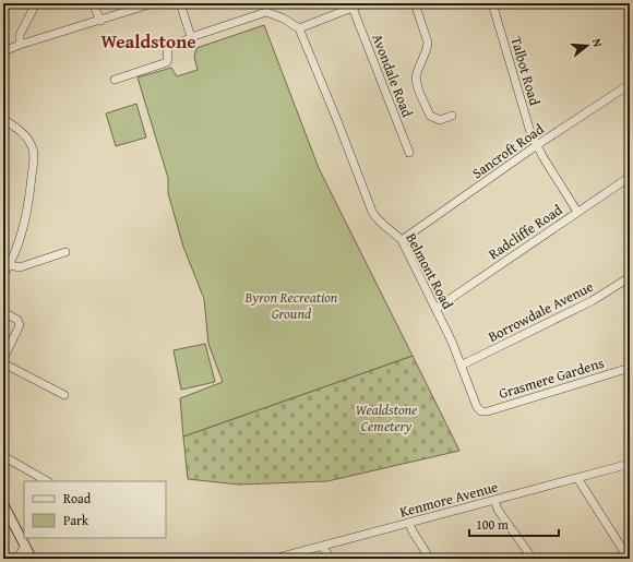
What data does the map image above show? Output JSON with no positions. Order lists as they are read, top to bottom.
{
  "streets": {
    "street": [
      "Talbot Road",
      "Avondale Road",
      "Sancroft Road",
      "Radcliffe Road",
      "Belmont Road",
      "Borrowdale Avenue",
      "Grasmere Gardens",
      "Kenmore Avenue"
    ]
  },
  "crossings": [
    ["Talbot Road", "Sancroft Road"],
    ["Talbot Road", "Radcliffe Road"],
    ["Sancroft Road", "Belmont Road"],
    ["Radcliffe Road", "Belmont Road"],
    ["Belmont Road", "Borrowdale Avenue"],
    ["Belmont Road", "Grasmere Gardens"]
  ],
  "districts": ["Wealdstone"],
  "parks": ["Byron Recreation Ground", "Wealdstone Cemetery"],
  "legend": ["Road", "Park"],
  "scale_bar": "100 m",
  "north": "right"
}
